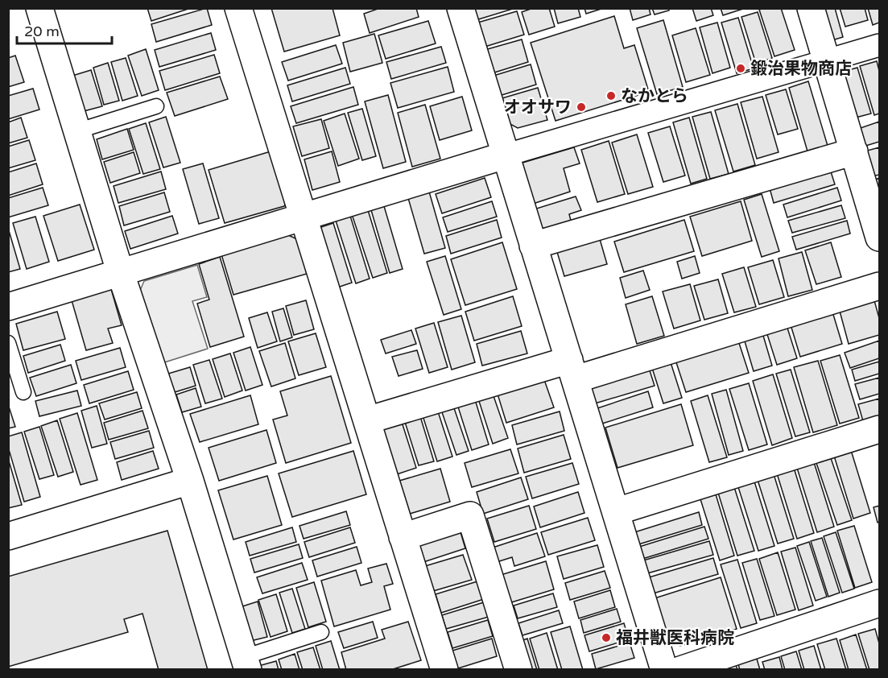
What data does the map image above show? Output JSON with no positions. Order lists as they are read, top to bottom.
{
  "places": [
    "鍛治果物商店",
    "なかとら",
    "オオサワ",
    "福井獣医科病院"
  ],
  "scale_bar": "20 m"
}
